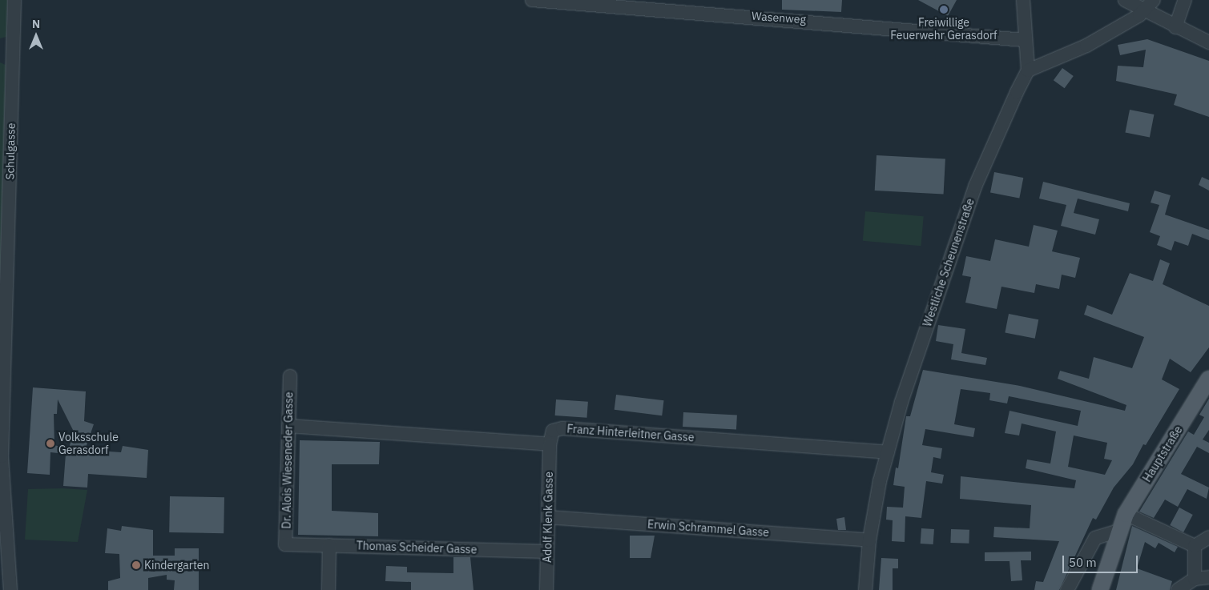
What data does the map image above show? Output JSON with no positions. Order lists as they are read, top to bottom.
{
  "streets": {
    "main road": ["Hauptstraße"],
    "street": [
      "Wasenweg",
      "Schulgasse",
      "Westliche Scheunenstraße",
      "Franz Hinterleitner Gasse",
      "Dr. Alois Wieseneder Gasse",
      "Adolf Klenk Gasse",
      "Erwin Schrammel Gasse",
      "Thomas Scheider Gasse"
    ]
  },
  "crossings": [
    ["Westliche Scheunenstraße", "Franz Hinterleitner Gasse"],
    ["Westliche Scheunenstraße", "Erwin Schrammel Gasse"],
    ["Franz Hinterleitner Gasse", "Adolf Klenk Gasse"],
    ["Dr. Alois Wieseneder Gasse", "Thomas Scheider Gasse"],
    ["Adolf Klenk Gasse", "Erwin Schrammel Gasse"],
    ["Adolf Klenk Gasse", "Thomas Scheider Gasse"]
  ],
  "places": ["Freiwillige Feuerwehr Gerasdorf", "Volksschule Gerasdorf", "Kindergarten"],
  "scale_bar": "50 m",
  "north": "top"
}
